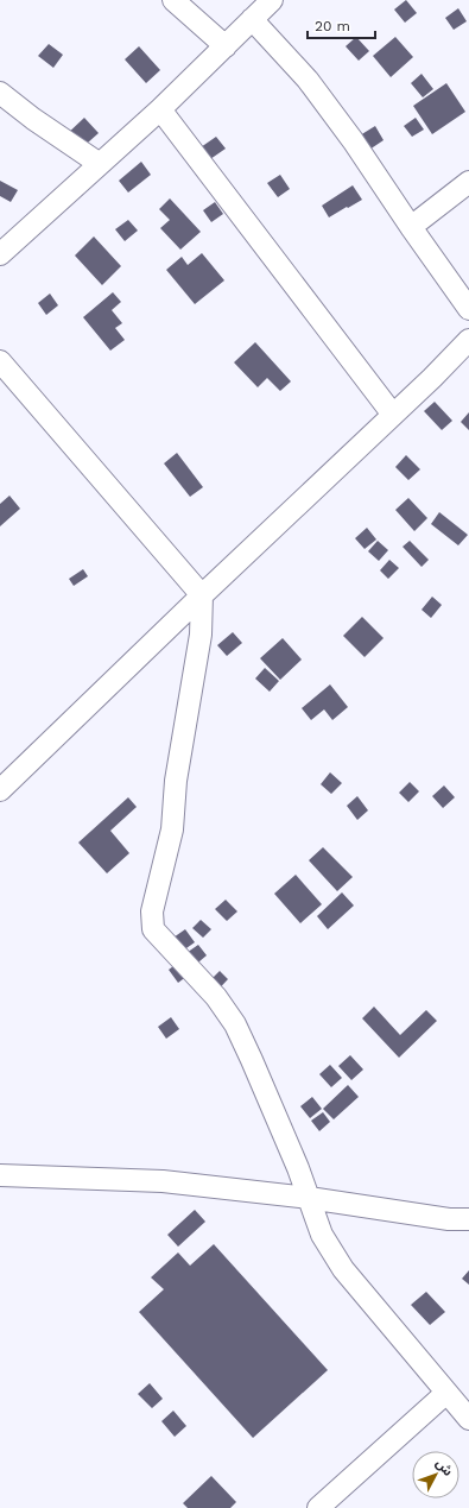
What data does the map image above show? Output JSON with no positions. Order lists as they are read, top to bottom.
{
  "scale_bar": "20 m",
  "north": "top right"
}
